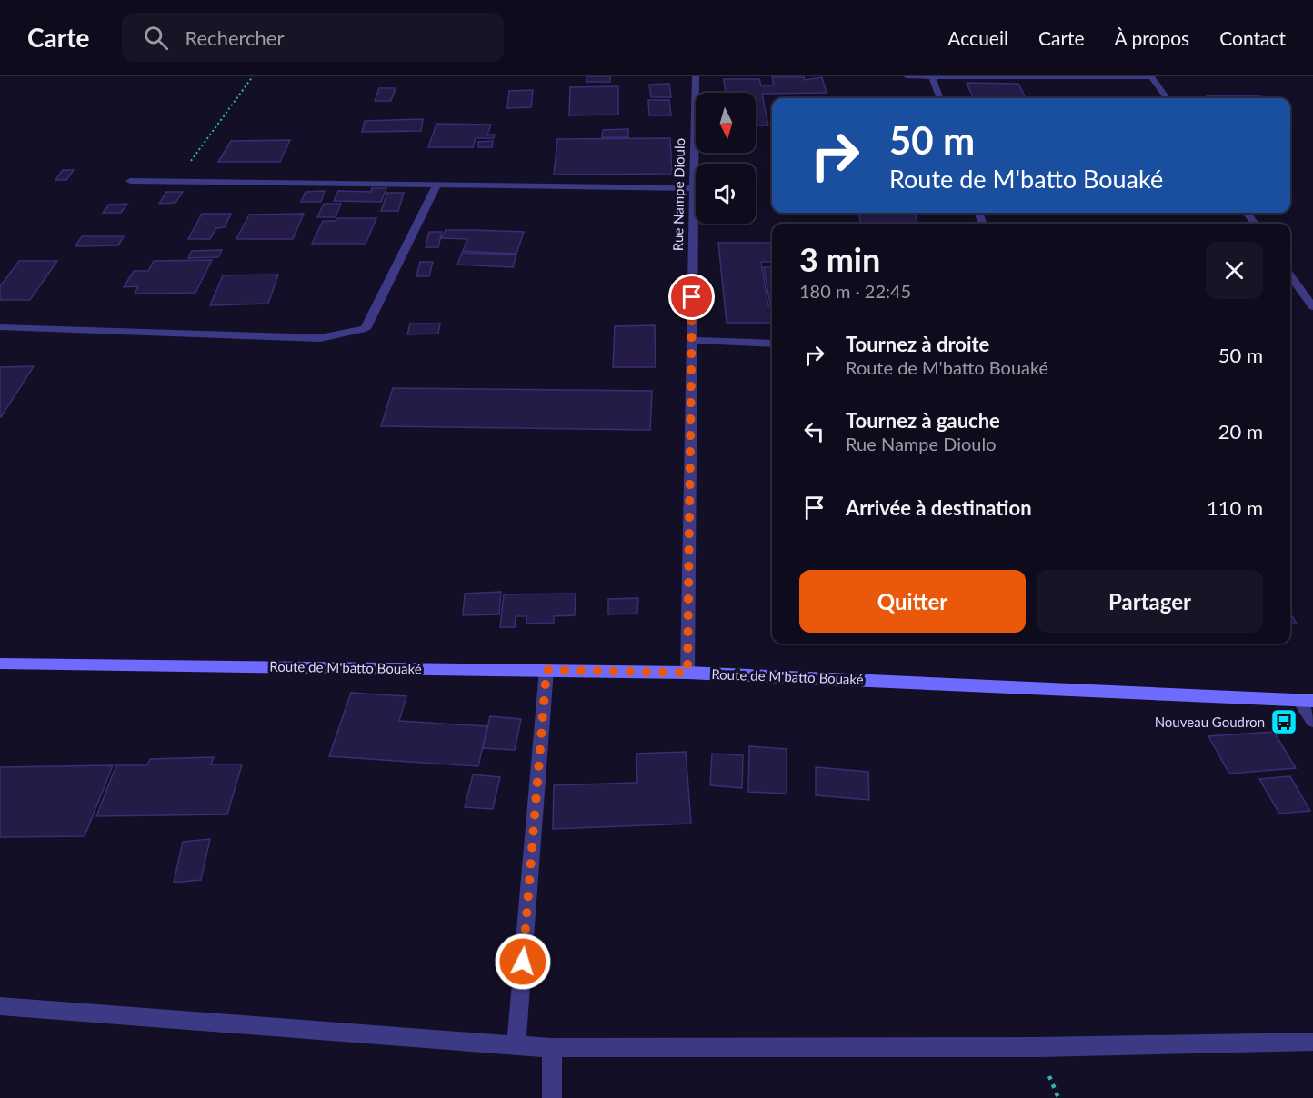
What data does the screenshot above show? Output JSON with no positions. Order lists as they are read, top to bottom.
{
  "streets": {
    "street": ["Rue Nampe Dioulo", "Route de M'batto Bouaké"]
  },
  "crossings": [
    ["Rue Nampe Dioulo", "Route de M'batto Bouaké"]
  ],
  "places": {
    "bus stop": ["Nouveau Goudron"]
  },
  "north": "bottom",
  "page": {
    "header": "Carte",
    "search": "Rechercher",
    "nav": [
      "Accueil",
      "Carte",
      "À propos",
      "Contact"
    ],
    "turn": ["50 m", "Route de M'batto Bouaké"],
    "heading": ["3 min", "180 m · 22:45"],
    "list": [
      {
        "name": "Tournez à droite",
        "note": "Route de M'batto Bouaké",
        "value": "50 m"
      },
      {
        "name": "Tournez à gauche",
        "note": "Rue Nampe Dioulo",
        "value": "20 m"
      },
      {
        "name": "Arrivée à destination",
        "value": "110 m"
      }
    ],
    "buttons": ["Quitter", "Partager"]
  }
}
